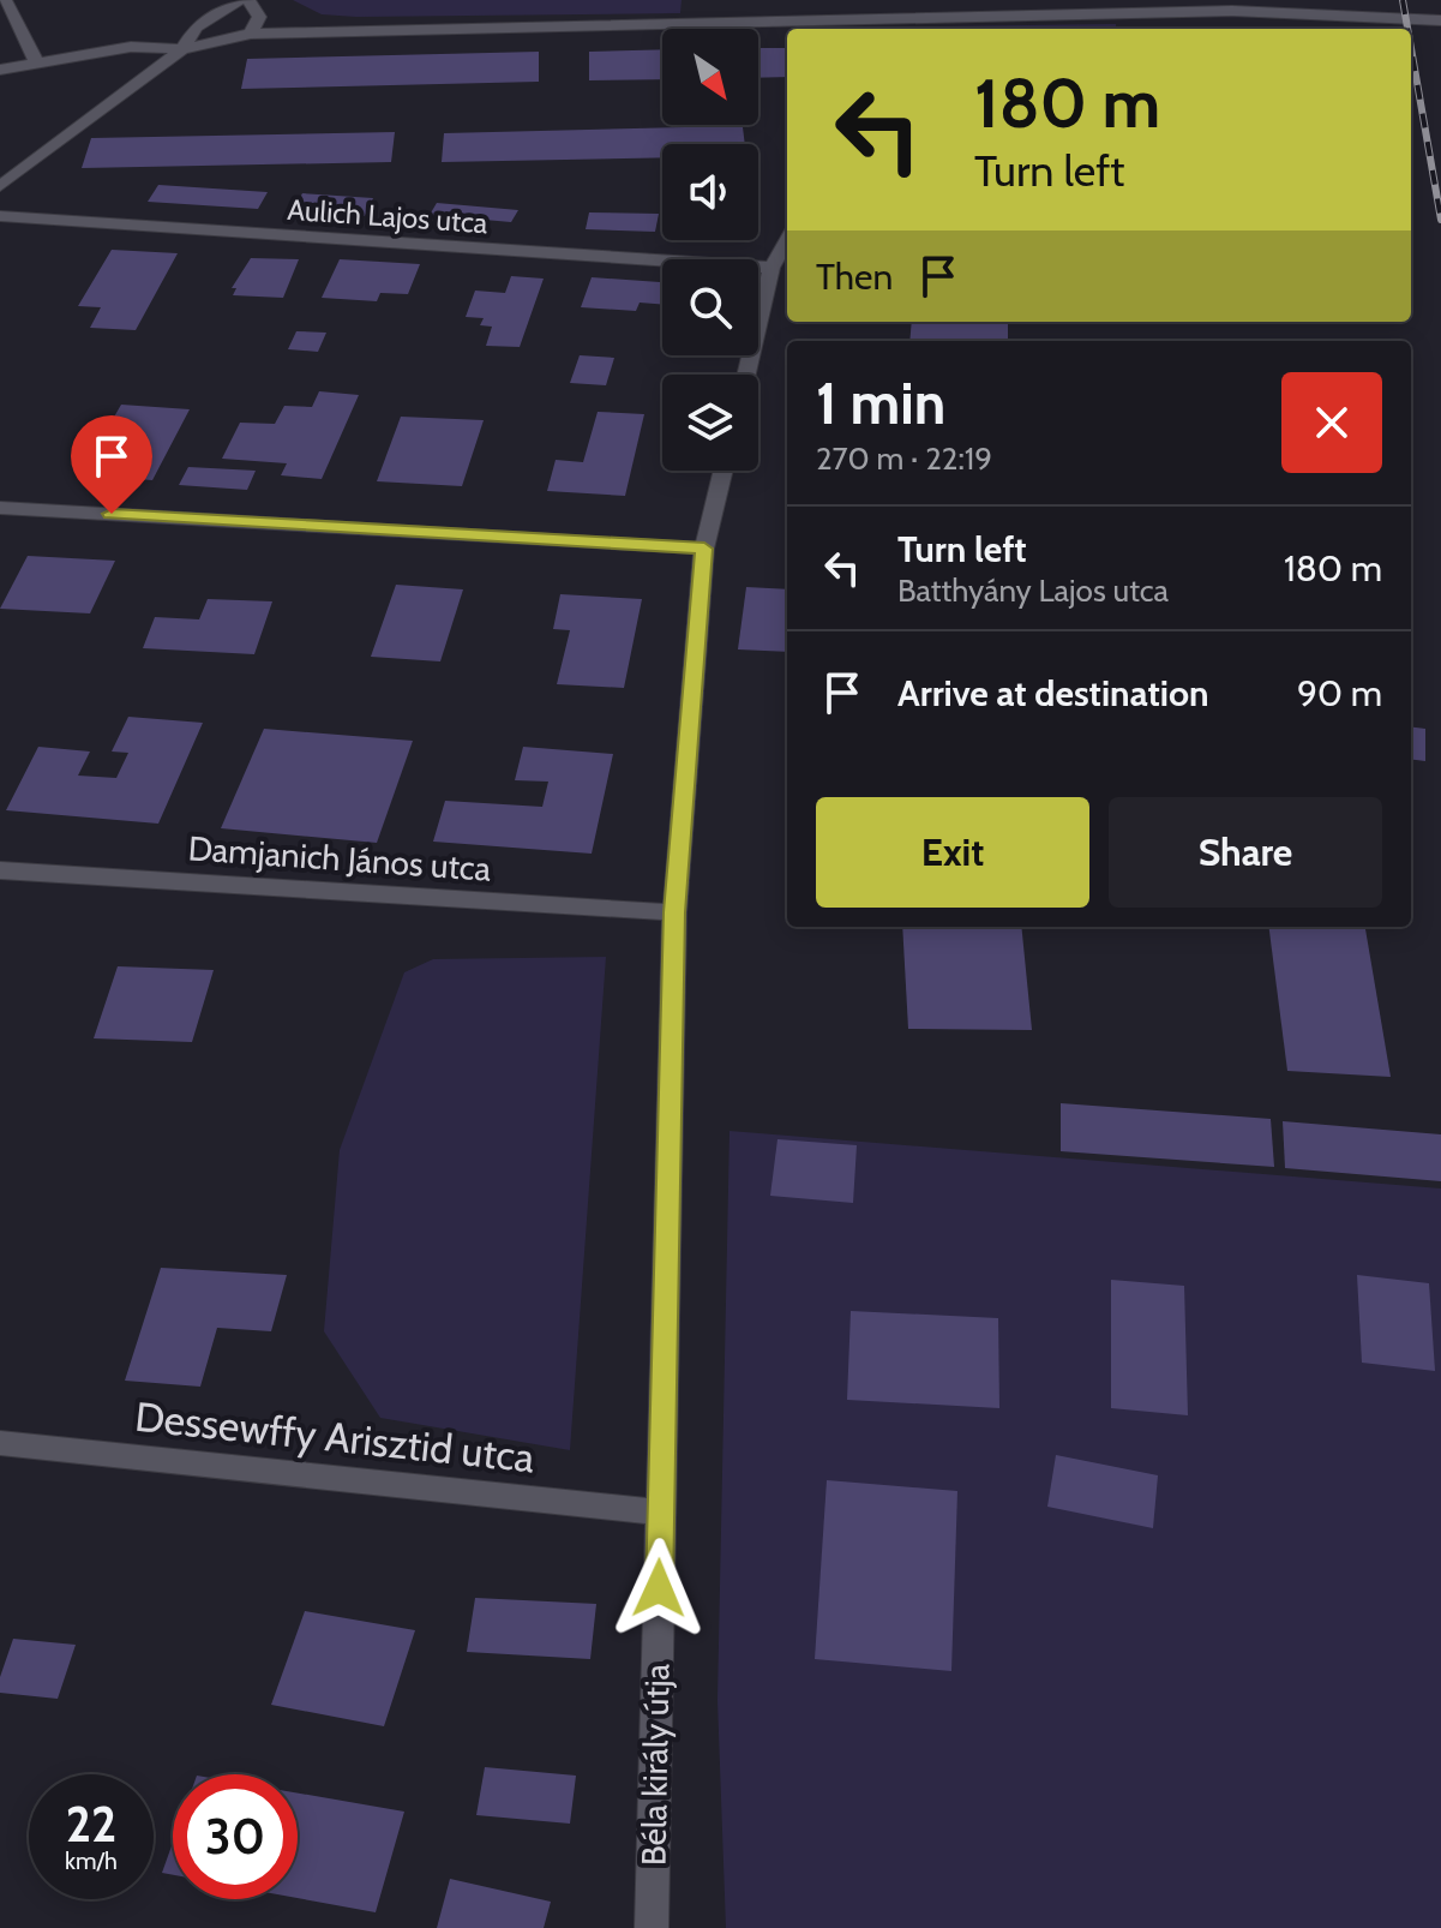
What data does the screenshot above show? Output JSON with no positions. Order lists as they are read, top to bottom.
{
  "streets": {
    "street": [
      "Aulich Lajos utca",
      "Damjanich János utca",
      "Dessewffy Arisztid utca",
      "Béla király útja"
    ]
  },
  "crossings": [
    ["Damjanich János utca", "Béla király útja"],
    ["Dessewffy Arisztid utca", "Béla király útja"]
  ],
  "north": "bottom right",
  "page": {
    "turn": ["180 m", "Turn left"],
    "then": "Then",
    "heading": ["1 min", "270 m · 22:19"],
    "list": [
      {
        "name": "Turn left",
        "note": "Batthyány Lajos utca",
        "value": "180 m"
      },
      {
        "name": "Arrive at destination",
        "value": "90 m"
      }
    ],
    "buttons": ["Exit", "Share"],
    "speed": "22 km/h",
    "limit": "30"
  }
}
